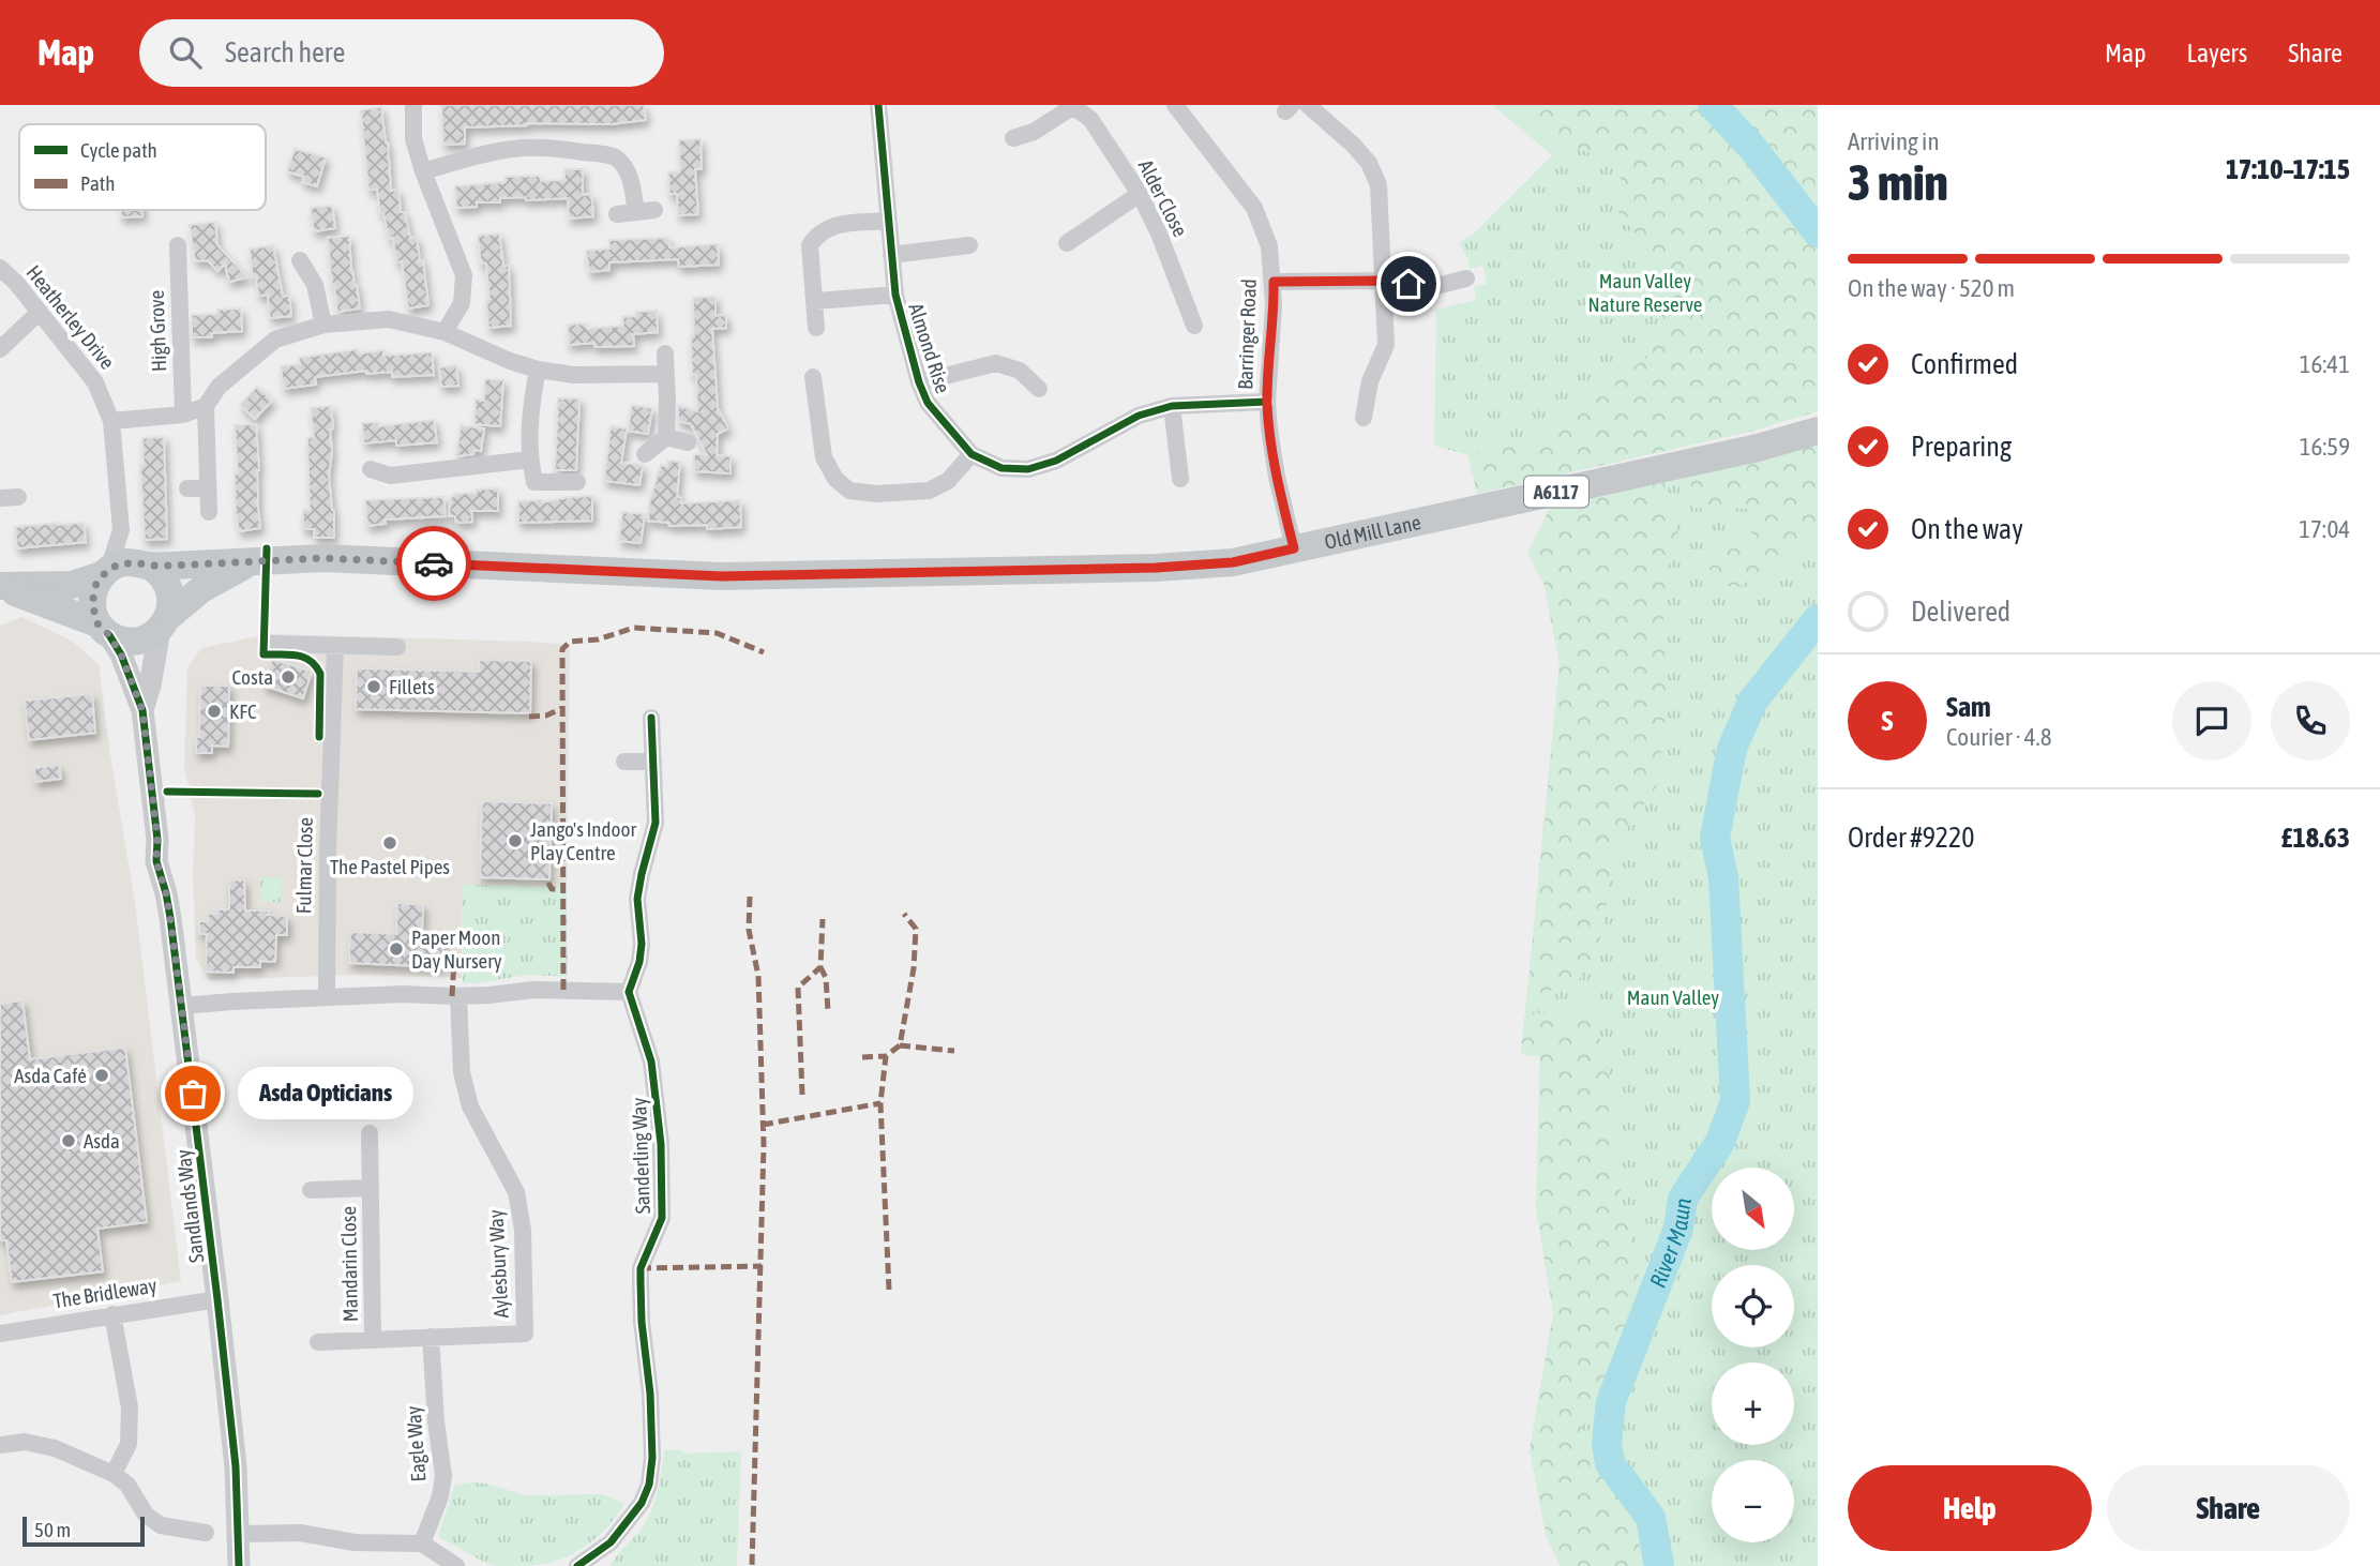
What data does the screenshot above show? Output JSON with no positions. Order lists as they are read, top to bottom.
{
  "streets": {
    "main road": ["A6117", "Old Mill Lane"],
    "street": [
      "Alder Close",
      "Heatherley Drive",
      "High Grove",
      "Barringer Road",
      "Almond Rise",
      "Fulmar Close",
      "Sanderling Way",
      "Sandlands Way",
      "Mandarin Close",
      "Aylesbury Way",
      "The Bridleway",
      "Eagle Way"
    ]
  },
  "crossings": [
    ["Heatherley Drive", "Old Mill Lane"],
    ["Barringer Road", "Almond Rise"],
    ["Barringer Road", "Old Mill Lane"],
    ["Sandlands Way", "The Bridleway"],
    ["Mandarin Close", "Aylesbury Way"],
    ["Aylesbury Way", "Eagle Way"]
  ],
  "water": ["River Maun"],
  "parks": ["Maun Valley Nature Reserve", "Maun Valley"],
  "places": [
    "Costa",
    "Fillets",
    "KFC",
    "Jango's Indoor Play Centre",
    "The Pastel Pipes",
    "Paper Moon Day Nursery",
    "Asda Café",
    "Asda Opticians",
    "Asda"
  ],
  "legend": ["Cycle path", "Path"],
  "scale_bar": "50 m",
  "north": "bottom right",
  "page": {
    "header": "Map",
    "search": "Search here",
    "nav": ["Map", "Layers", "Share"],
    "heading": ["3 min", "Arriving in", "17:10–17:15"],
    "panel": [
      "Sam",
      "Courier · 4.8",
      "Order #9220",
      "£18.63"
    ],
    "bar": "On the way · 520 m",
    "list": [
      ["Confirmed", "16:41"],
      ["Preparing", "16:59"],
      ["On the way", "17:04"],
      "Delivered"
    ],
    "round": "S",
    "bubble": "Asda Opticians",
    "map_buttons": ["+", "−"],
    "buttons": ["Help", "Share"],
    "scale": "50 m"
  }
}
